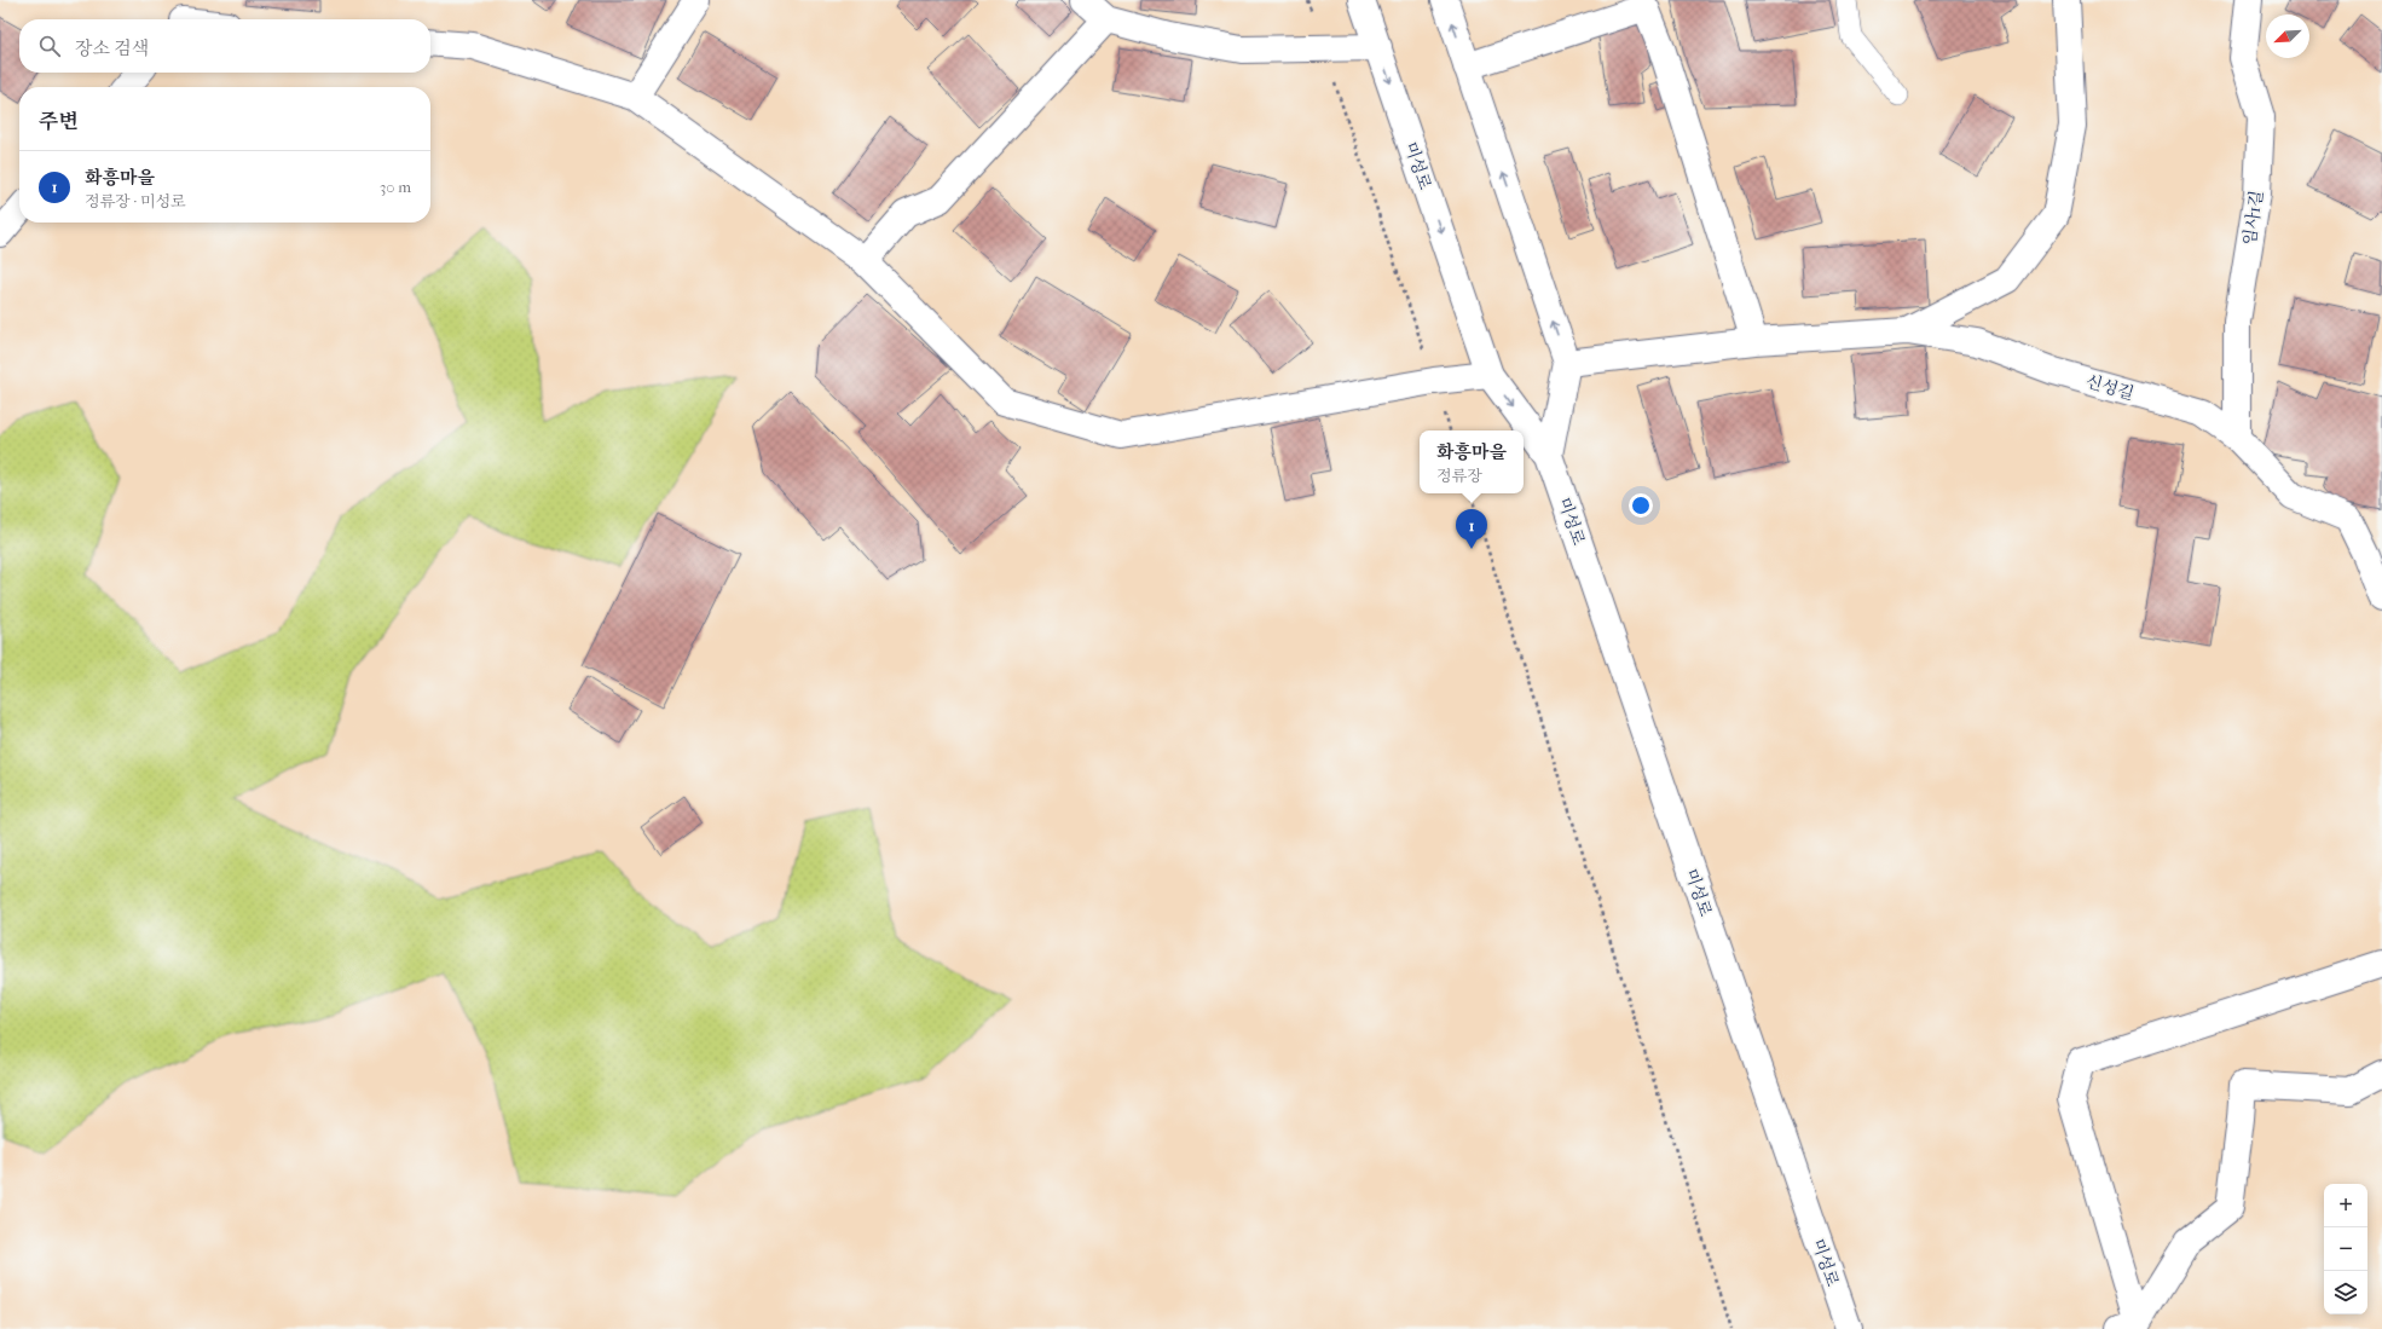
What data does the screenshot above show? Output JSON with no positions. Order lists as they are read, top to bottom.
{
  "streets": {
    "street": ["미성로", "임사1길", "신성길"]
  },
  "crossings": [
    ["임사1길", "신성길"]
  ],
  "north": "bottom left",
  "page": {
    "search": "장소 검색",
    "heading": "주변",
    "list": [
      {
        "mark": "1",
        "name": "화흥마을",
        "note": "정류장 · 미성로",
        "value": "30 m"
      }
    ],
    "popup": ["화흥마을", "정류장"],
    "pins": "1",
    "map_buttons": ["+", "−"]
  }
}
